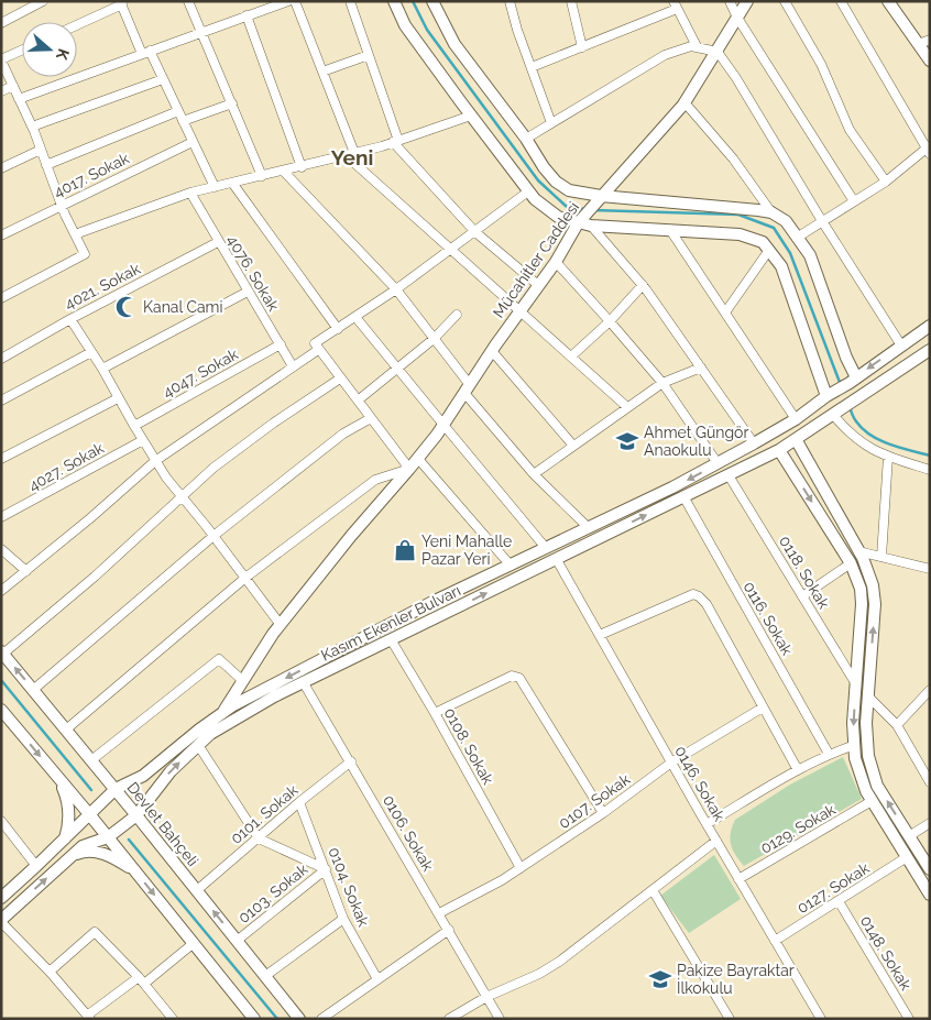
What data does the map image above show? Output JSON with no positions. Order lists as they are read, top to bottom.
{
  "streets": {
    "street": [
      "4017. Sokak",
      "Mücahitler Caddesi",
      "4076. Sokak",
      "4021. Sokak",
      "4047. Sokak",
      "4027. Sokak",
      "0118. Sokak",
      "0116. Sokak",
      "Kasım Ekenler Bulvarı",
      "0108. Sokak",
      "0146. Sokak",
      "0107. Sokak",
      "0101. Sokak",
      "Devlet Bahçeli",
      "0129. Sokak",
      "0106. Sokak",
      "0104. Sokak",
      "0127. Sokak",
      "0103. Sokak",
      "0148. Sokak"
    ]
  },
  "crossings": [
    ["Mücahitler Caddesi", "Kasım Ekenler Bulvarı"],
    ["4076. Sokak", "4021. Sokak"],
    ["4076. Sokak", "4047. Sokak"],
    ["0118. Sokak", "Kasım Ekenler Bulvarı"],
    ["0116. Sokak", "Kasım Ekenler Bulvarı"],
    ["Kasım Ekenler Bulvarı", "0108. Sokak"],
    ["Kasım Ekenler Bulvarı", "0146. Sokak"],
    ["Kasım Ekenler Bulvarı", "Devlet Bahçeli"],
    ["Kasım Ekenler Bulvarı", "0106. Sokak"],
    ["0108. Sokak", "0107. Sokak"],
    ["0146. Sokak", "0107. Sokak"],
    ["0146. Sokak", "0129. Sokak"],
    ["0146. Sokak", "0127. Sokak"],
    ["0107. Sokak", "0106. Sokak"],
    ["0101. Sokak", "Devlet Bahçeli"],
    ["0101. Sokak", "0106. Sokak"],
    ["0101. Sokak", "0104. Sokak"],
    ["Devlet Bahçeli", "0103. Sokak"],
    ["0104. Sokak", "0103. Sokak"],
    ["0127. Sokak", "0148. Sokak"]
  ],
  "districts": ["Yeni"],
  "places": {
    "mosque": ["Kanal Cami"],
    "school or university": ["Ahmet Güngör Anaokulu", "Pakize Bayraktar İlkokulu"],
    "shop": ["Yeni Mahalle Pazar Yeri"]
  },
  "north": "right"
}
